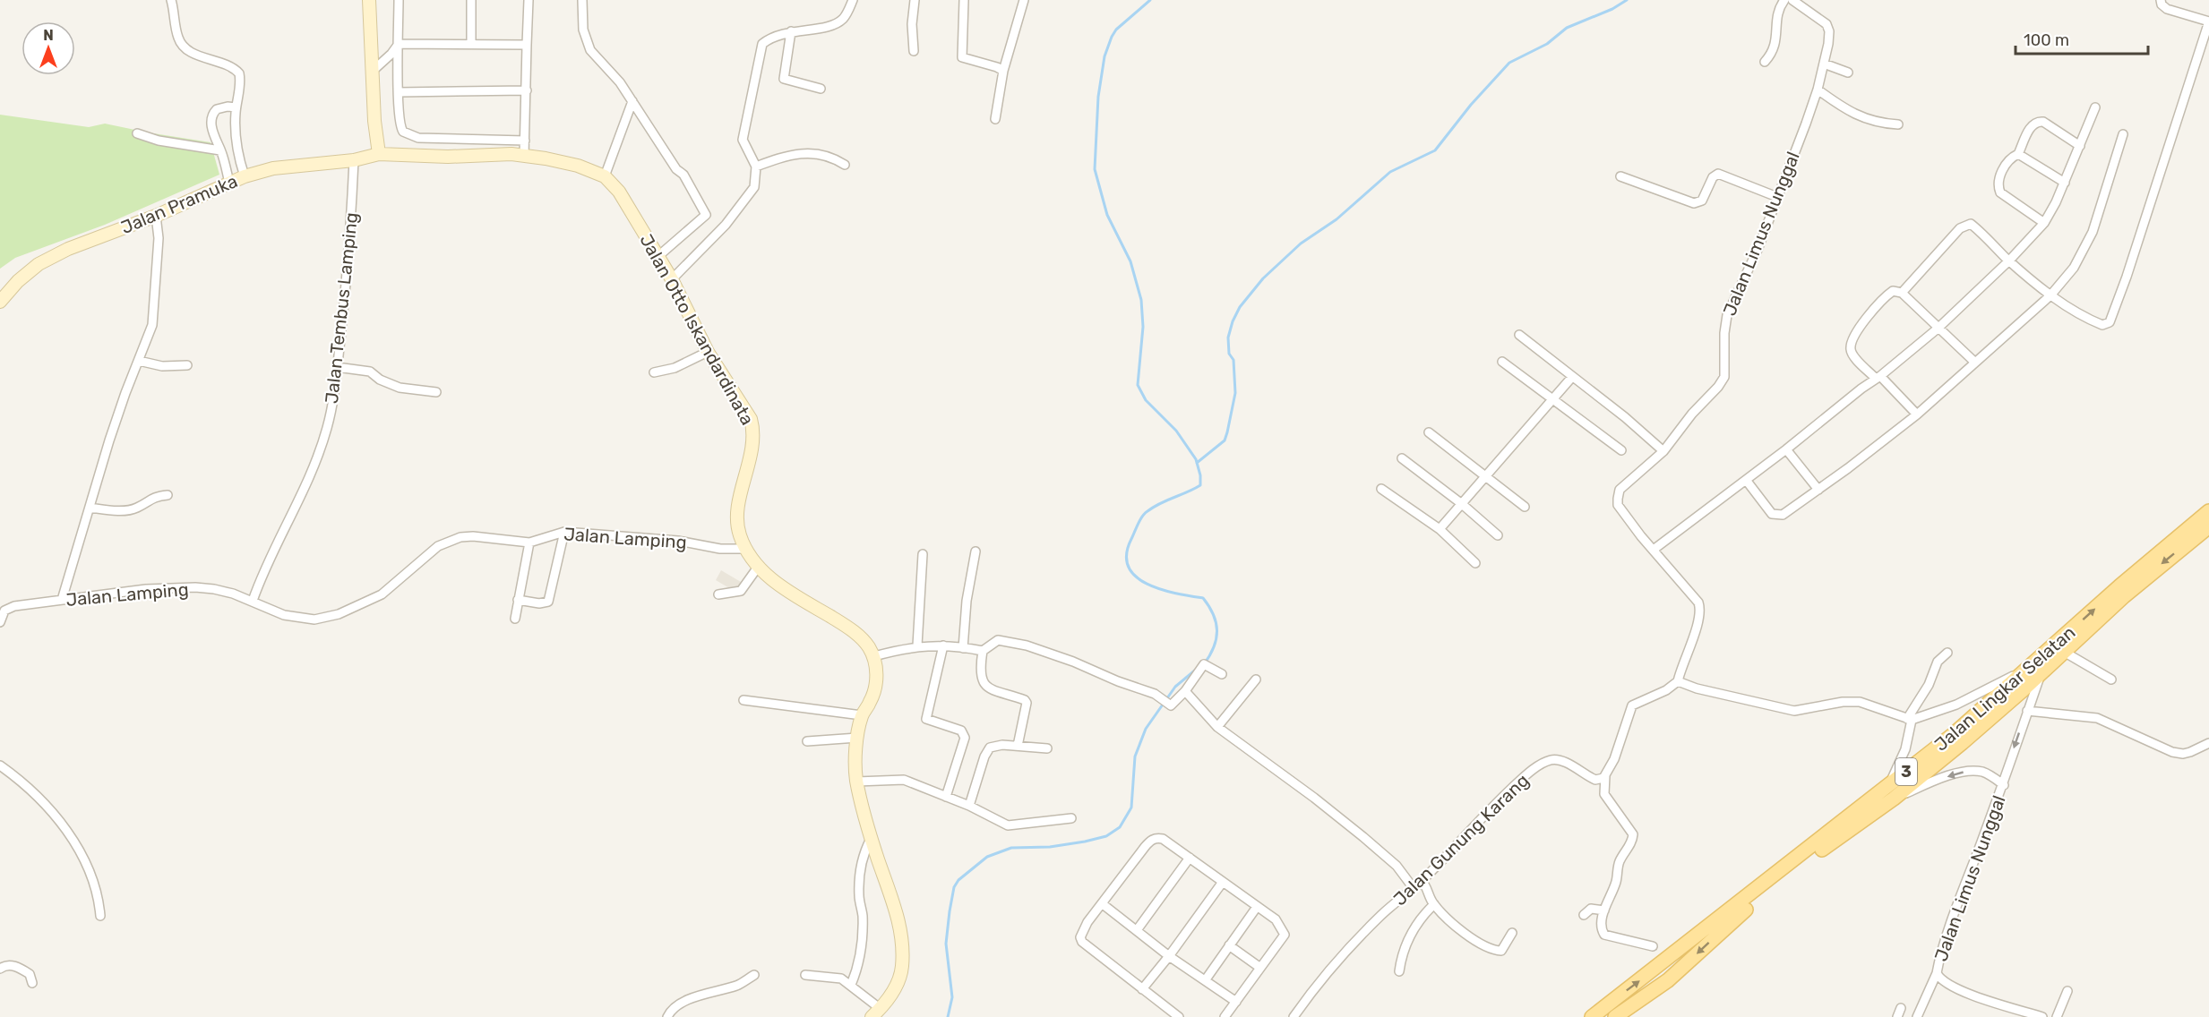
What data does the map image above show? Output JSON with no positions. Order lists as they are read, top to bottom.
{
  "streets": {
    "main road": [
      "Jalan Pramuka",
      "Jalan Otto Iskandardinata",
      "Jalan Lingkar Selatan",
      "3"
    ],
    "street": [
      "Jalan Limus Nunggal",
      "Jalan Tembus Lamping",
      "Jalan Lamping",
      "Jalan Gunung Karang"
    ]
  },
  "crossings": [
    ["Jalan Pramuka", "Jalan Tembus Lamping"],
    ["Jalan Pramuka", "Jalan Otto Iskandardinata"],
    ["Jalan Limus Nunggal", "Jalan Lingkar Selatan"],
    ["Jalan Tembus Lamping", "Jalan Lamping"],
    ["Jalan Otto Iskandardinata", "Jalan Lamping"]
  ],
  "scale_bar": "100 m",
  "north": "top"
}
